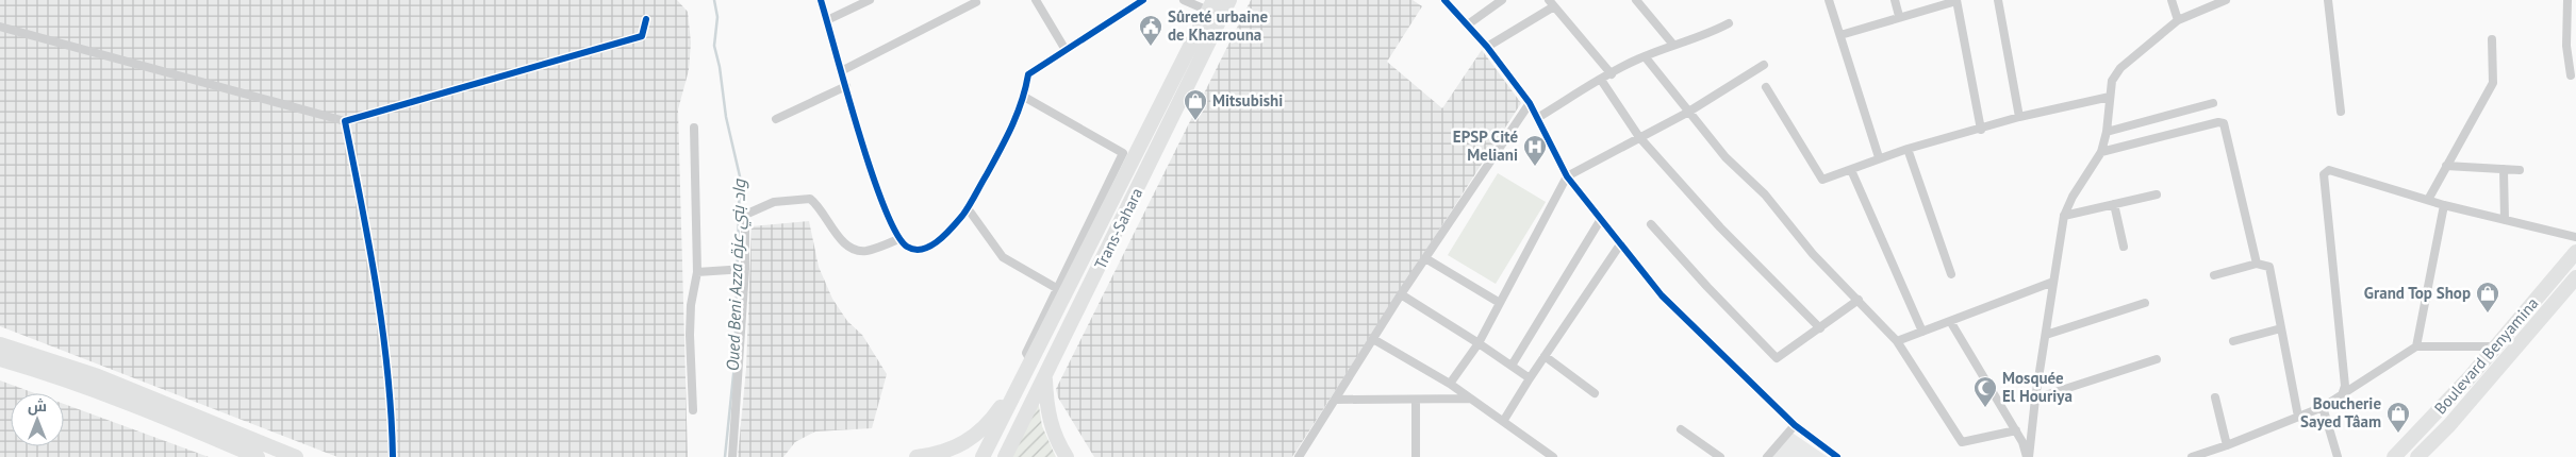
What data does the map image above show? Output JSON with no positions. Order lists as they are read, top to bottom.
{
  "streets": {
    "highway": ["Trans-Sahara", "Boulevard Benyamina"]
  },
  "water": ["Oued Beni Azza واد بني عزة"],
  "places": {
    "public building": ["Sûreté urbaine de Khazrouna"],
    "shop": ["Mitsubishi", "Grand Top Shop", "Boucherie Sayed Tâam"],
    "hospital": ["EPSP Cité Meliani"],
    "mosque": ["Mosquée El Houriya"]
  },
  "north": "top"
}
